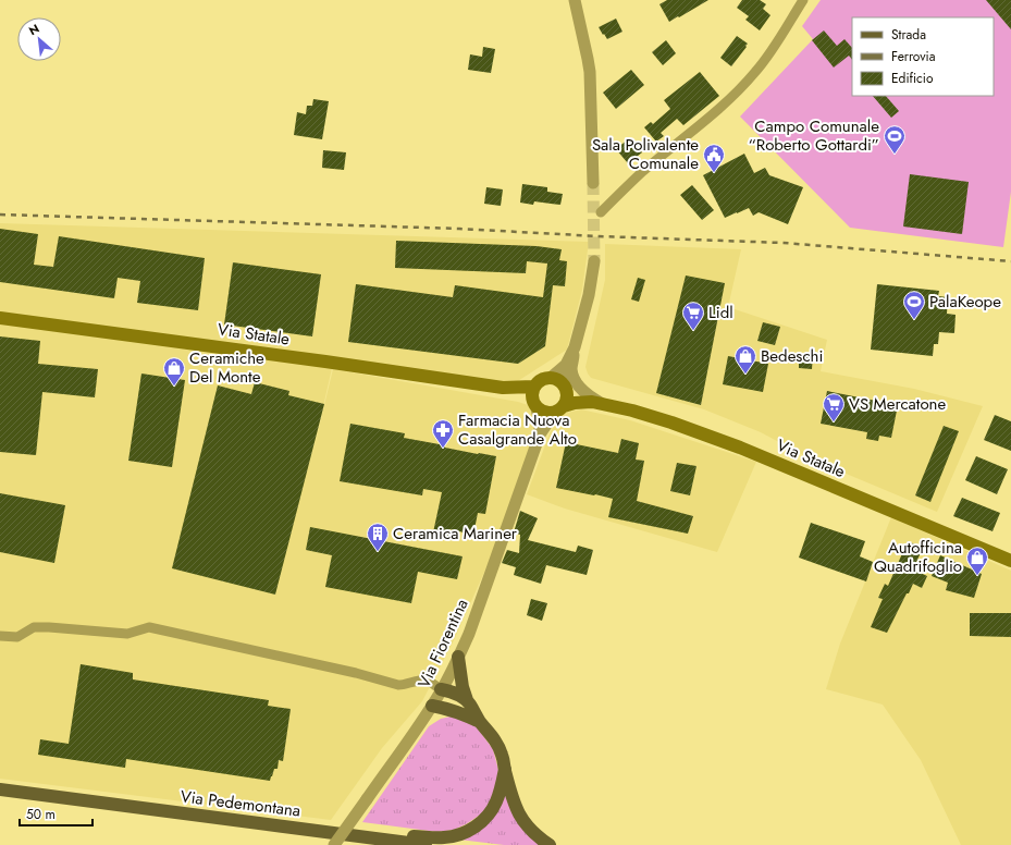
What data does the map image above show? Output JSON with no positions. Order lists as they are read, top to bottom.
{
  "streets": {
    "main road": ["Via Statale", "Via Pedemontana"],
    "street": ["Via Fiorentina"]
  },
  "crossings": [
    ["Via Statale", "Via Fiorentina"]
  ],
  "places": {
    "sports": ["Campo Comunale “Roberto Gottardi”", "PalaKeope"],
    "public building": ["Sala Polivalente Comunale"],
    "supermarket": ["Lidl", "VS Mercatone"],
    "shop": ["Bedeschi", "Ceramiche Del Monte", "Autofficina Quadrifoglio"],
    "pharmacy": ["Farmacia Nuova Casalgrande Alto"],
    "building": ["Ceramica Mariner"]
  },
  "legend": ["Strada", "Ferrovia", "Edificio"],
  "scale_bar": "50 m",
  "north": "top left"
}
